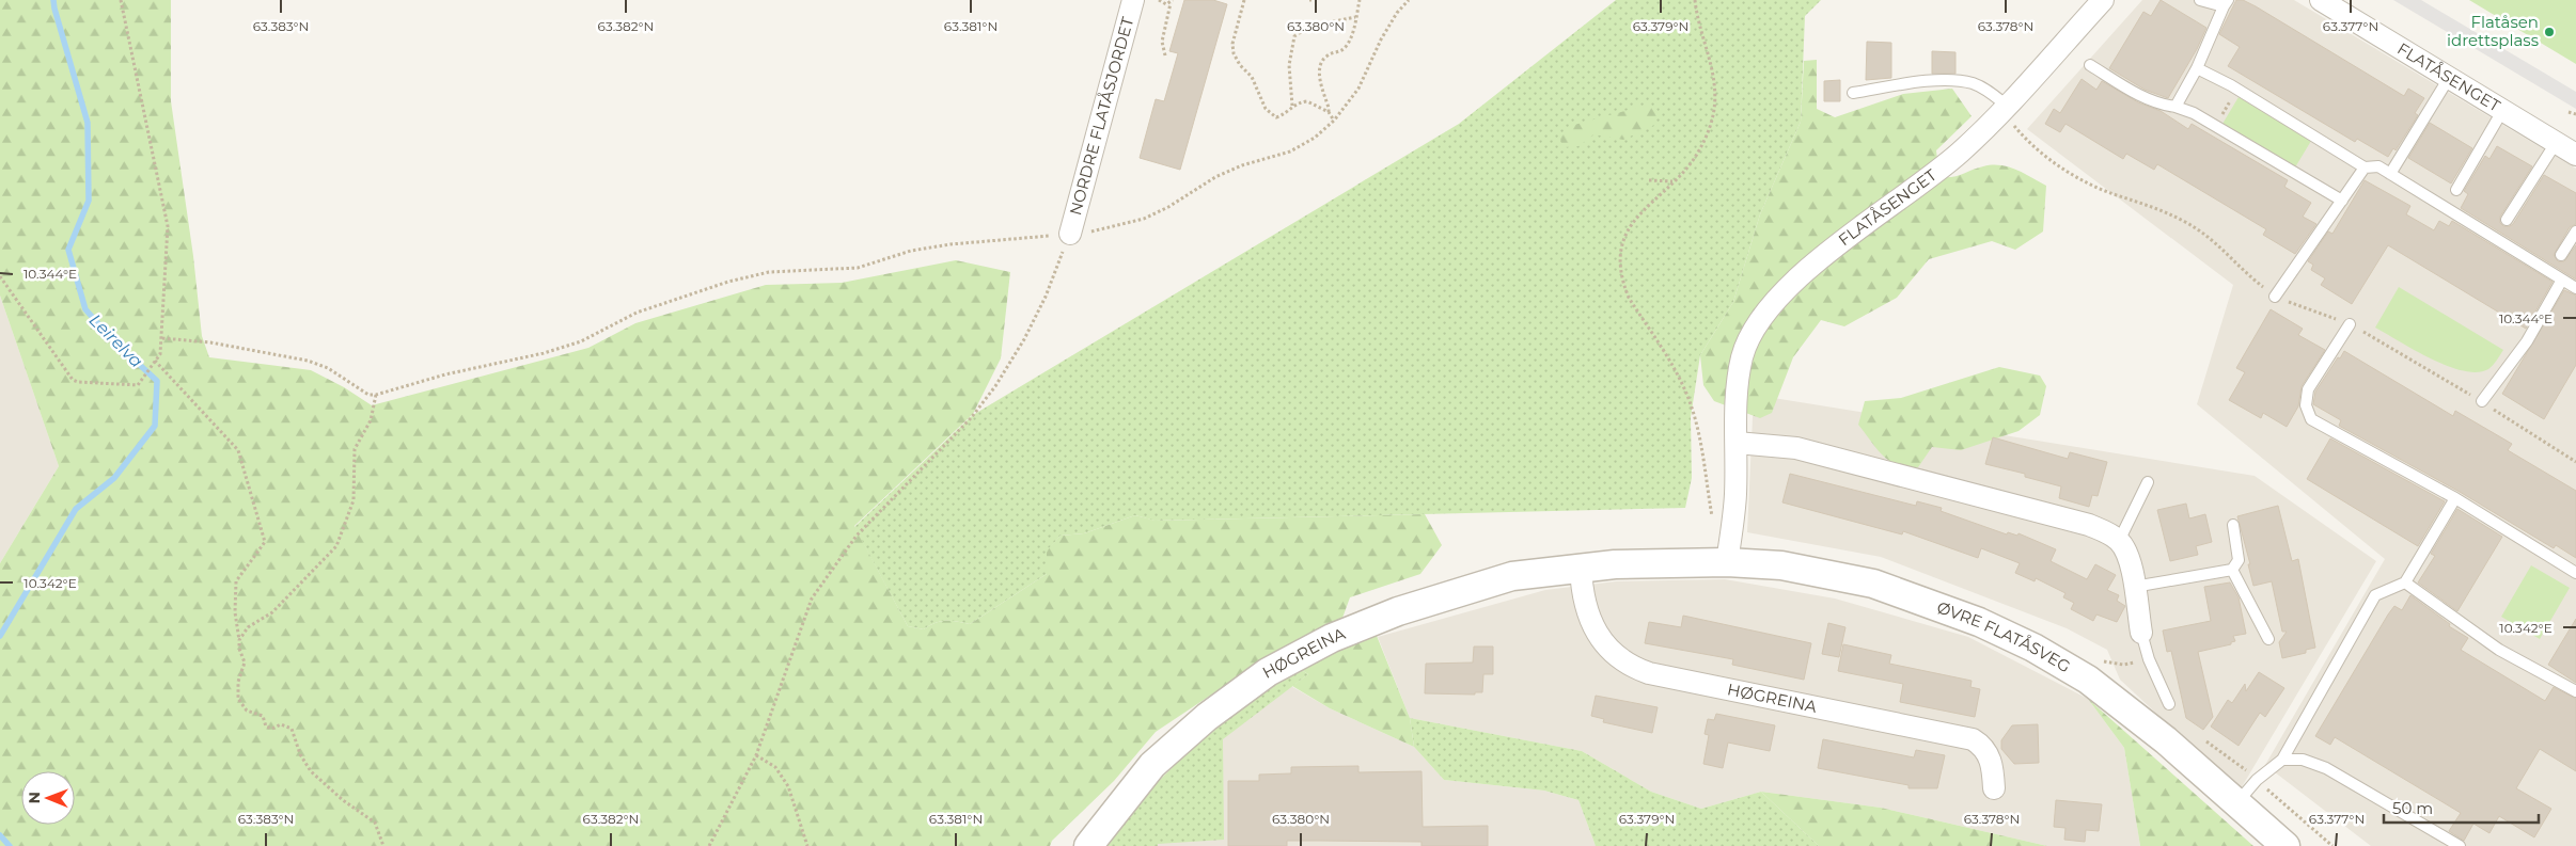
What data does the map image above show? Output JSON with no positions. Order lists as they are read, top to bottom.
{
  "streets": {
    "street": [
      "FLATÅSENGET",
      "NORDRE FLATÅSJORDET",
      "ØVRE FLATÅSVEG",
      "HØGREINA"
    ]
  },
  "crossings": [
    ["FLATÅSENGET", "ØVRE FLATÅSVEG"],
    ["FLATÅSENGET", "HØGREINA"],
    ["ØVRE FLATÅSVEG", "HØGREINA"]
  ],
  "water": ["Leirelva"],
  "places": ["Flatåsen idrettsplass"],
  "scale_bar": "50 m",
  "north": "left",
  "coordinates": [
    "63.383°N",
    "63.382°N",
    "63.381°N",
    "63.380°N",
    "63.379°N",
    "63.378°N",
    "63.377°N",
    "10.344°E",
    "10.342°E"
  ]
}
